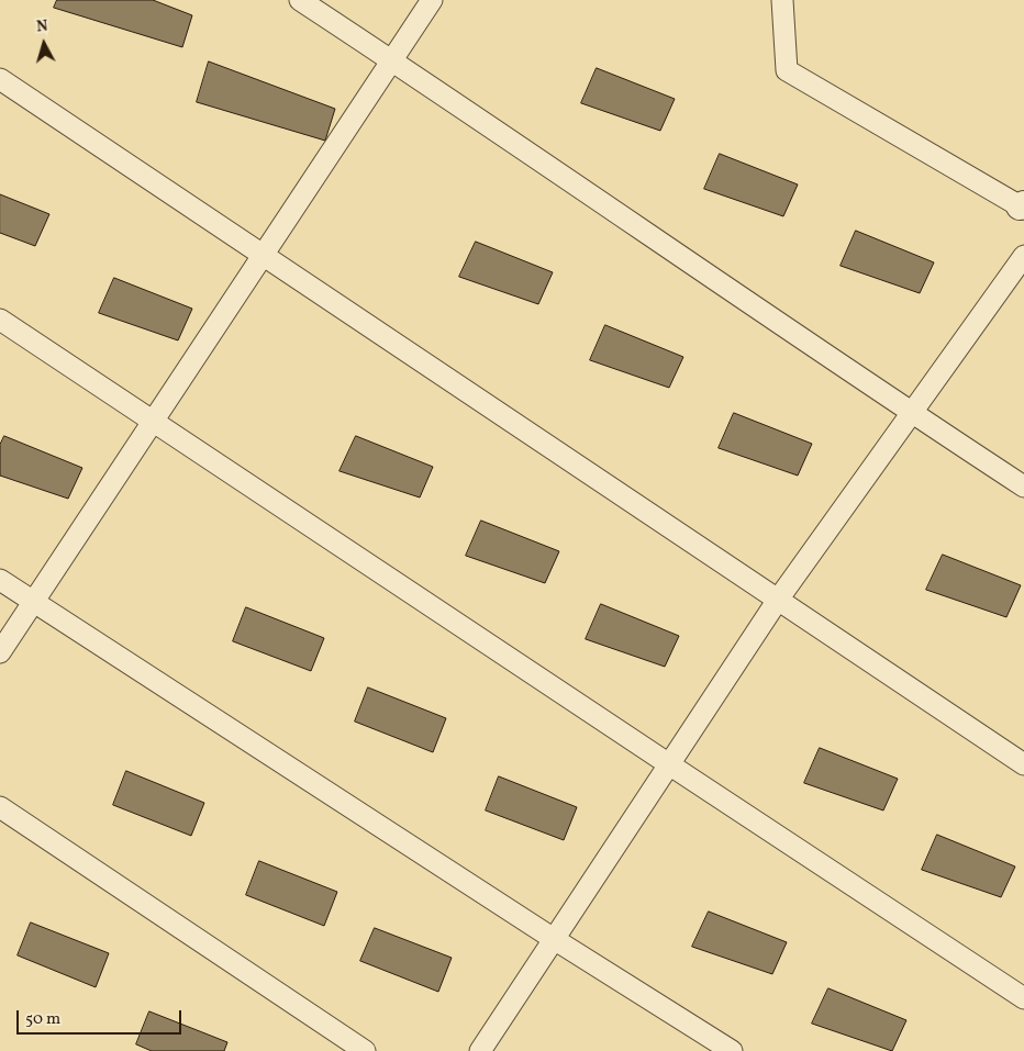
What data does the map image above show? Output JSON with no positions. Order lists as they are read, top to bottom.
{
  "scale_bar": "50 m",
  "north": "top"
}
